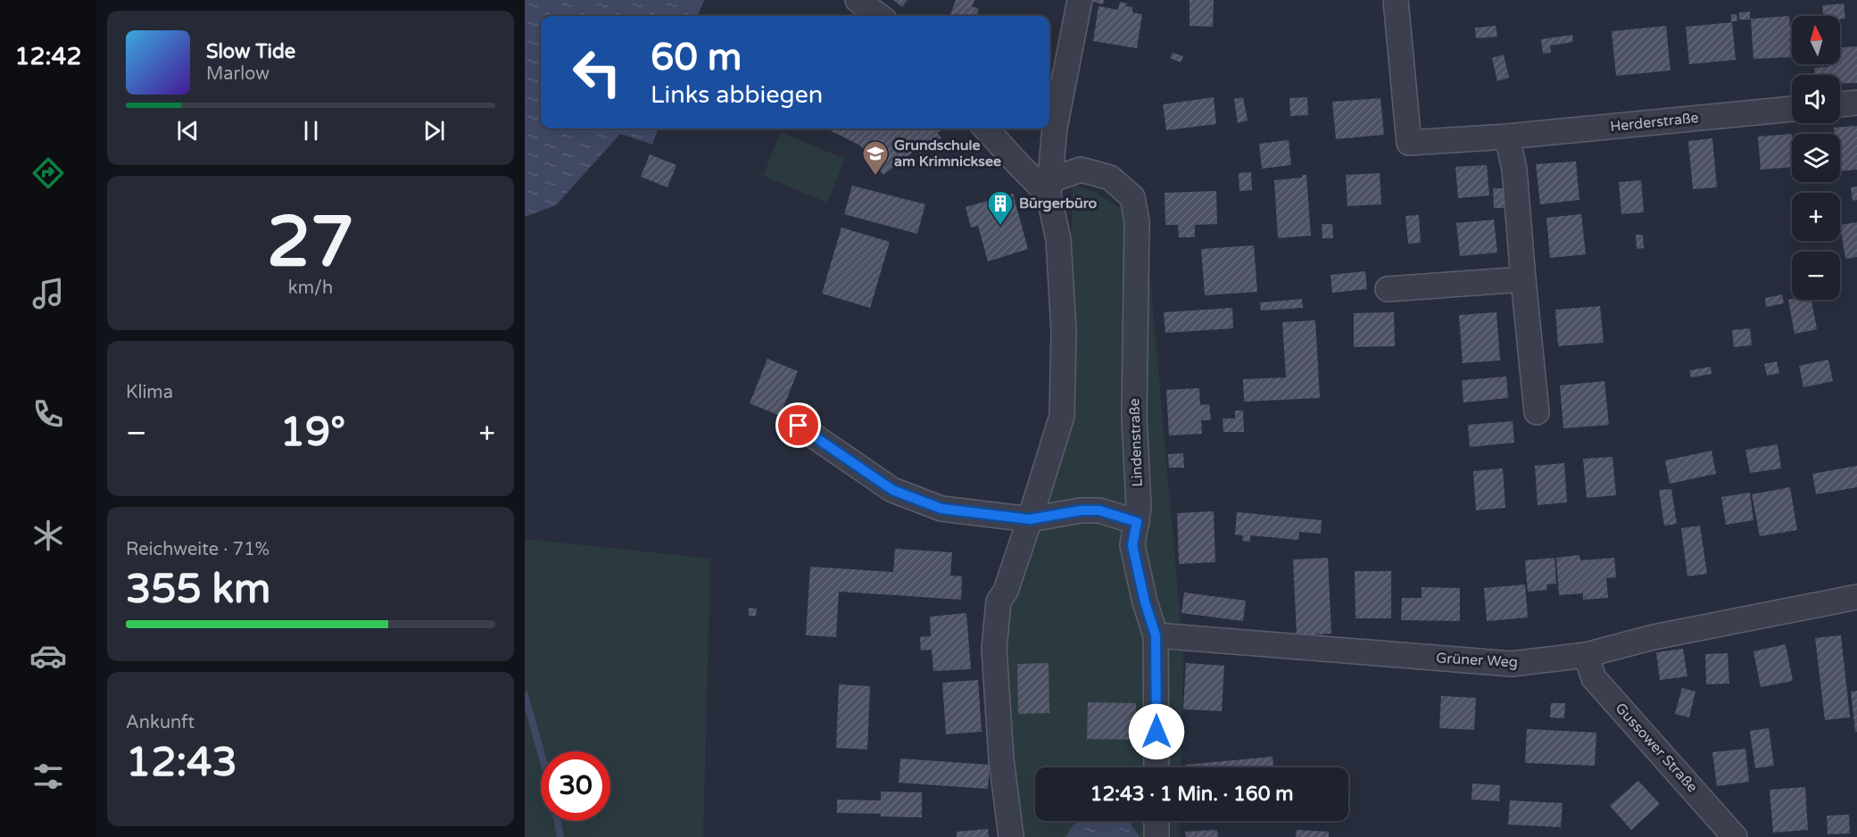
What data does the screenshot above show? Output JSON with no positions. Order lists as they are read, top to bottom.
{
  "streets": {
    "street": [
      "Herderstraße",
      "Lindenstraße",
      "Grüner Weg",
      "Gussower Straße"
    ]
  },
  "crossings": [
    ["Lindenstraße", "Grüner Weg"],
    ["Grüner Weg", "Gussower Straße"]
  ],
  "places": {
    "school or university": ["Grundschule am Krimnicksee"],
    "building": ["Bürgerbüro"]
  },
  "north": "top",
  "page": {
    "tabs": "12:42",
    "map_buttons": ["+", "−"],
    "turn": ["60 m", "Links abbiegen"],
    "song": ["Slow Tide", "Marlow"],
    "tile": [
      ["27", "km/h"],
      "Klima",
      ["Reichweite · 71%", "355 km"],
      ["Ankunft", "12:43"]
    ],
    "heat": ["−", "19°", "+"],
    "limit": "30",
    "trip": "12:43 · 1 Min. · 160 m"
  }
}
